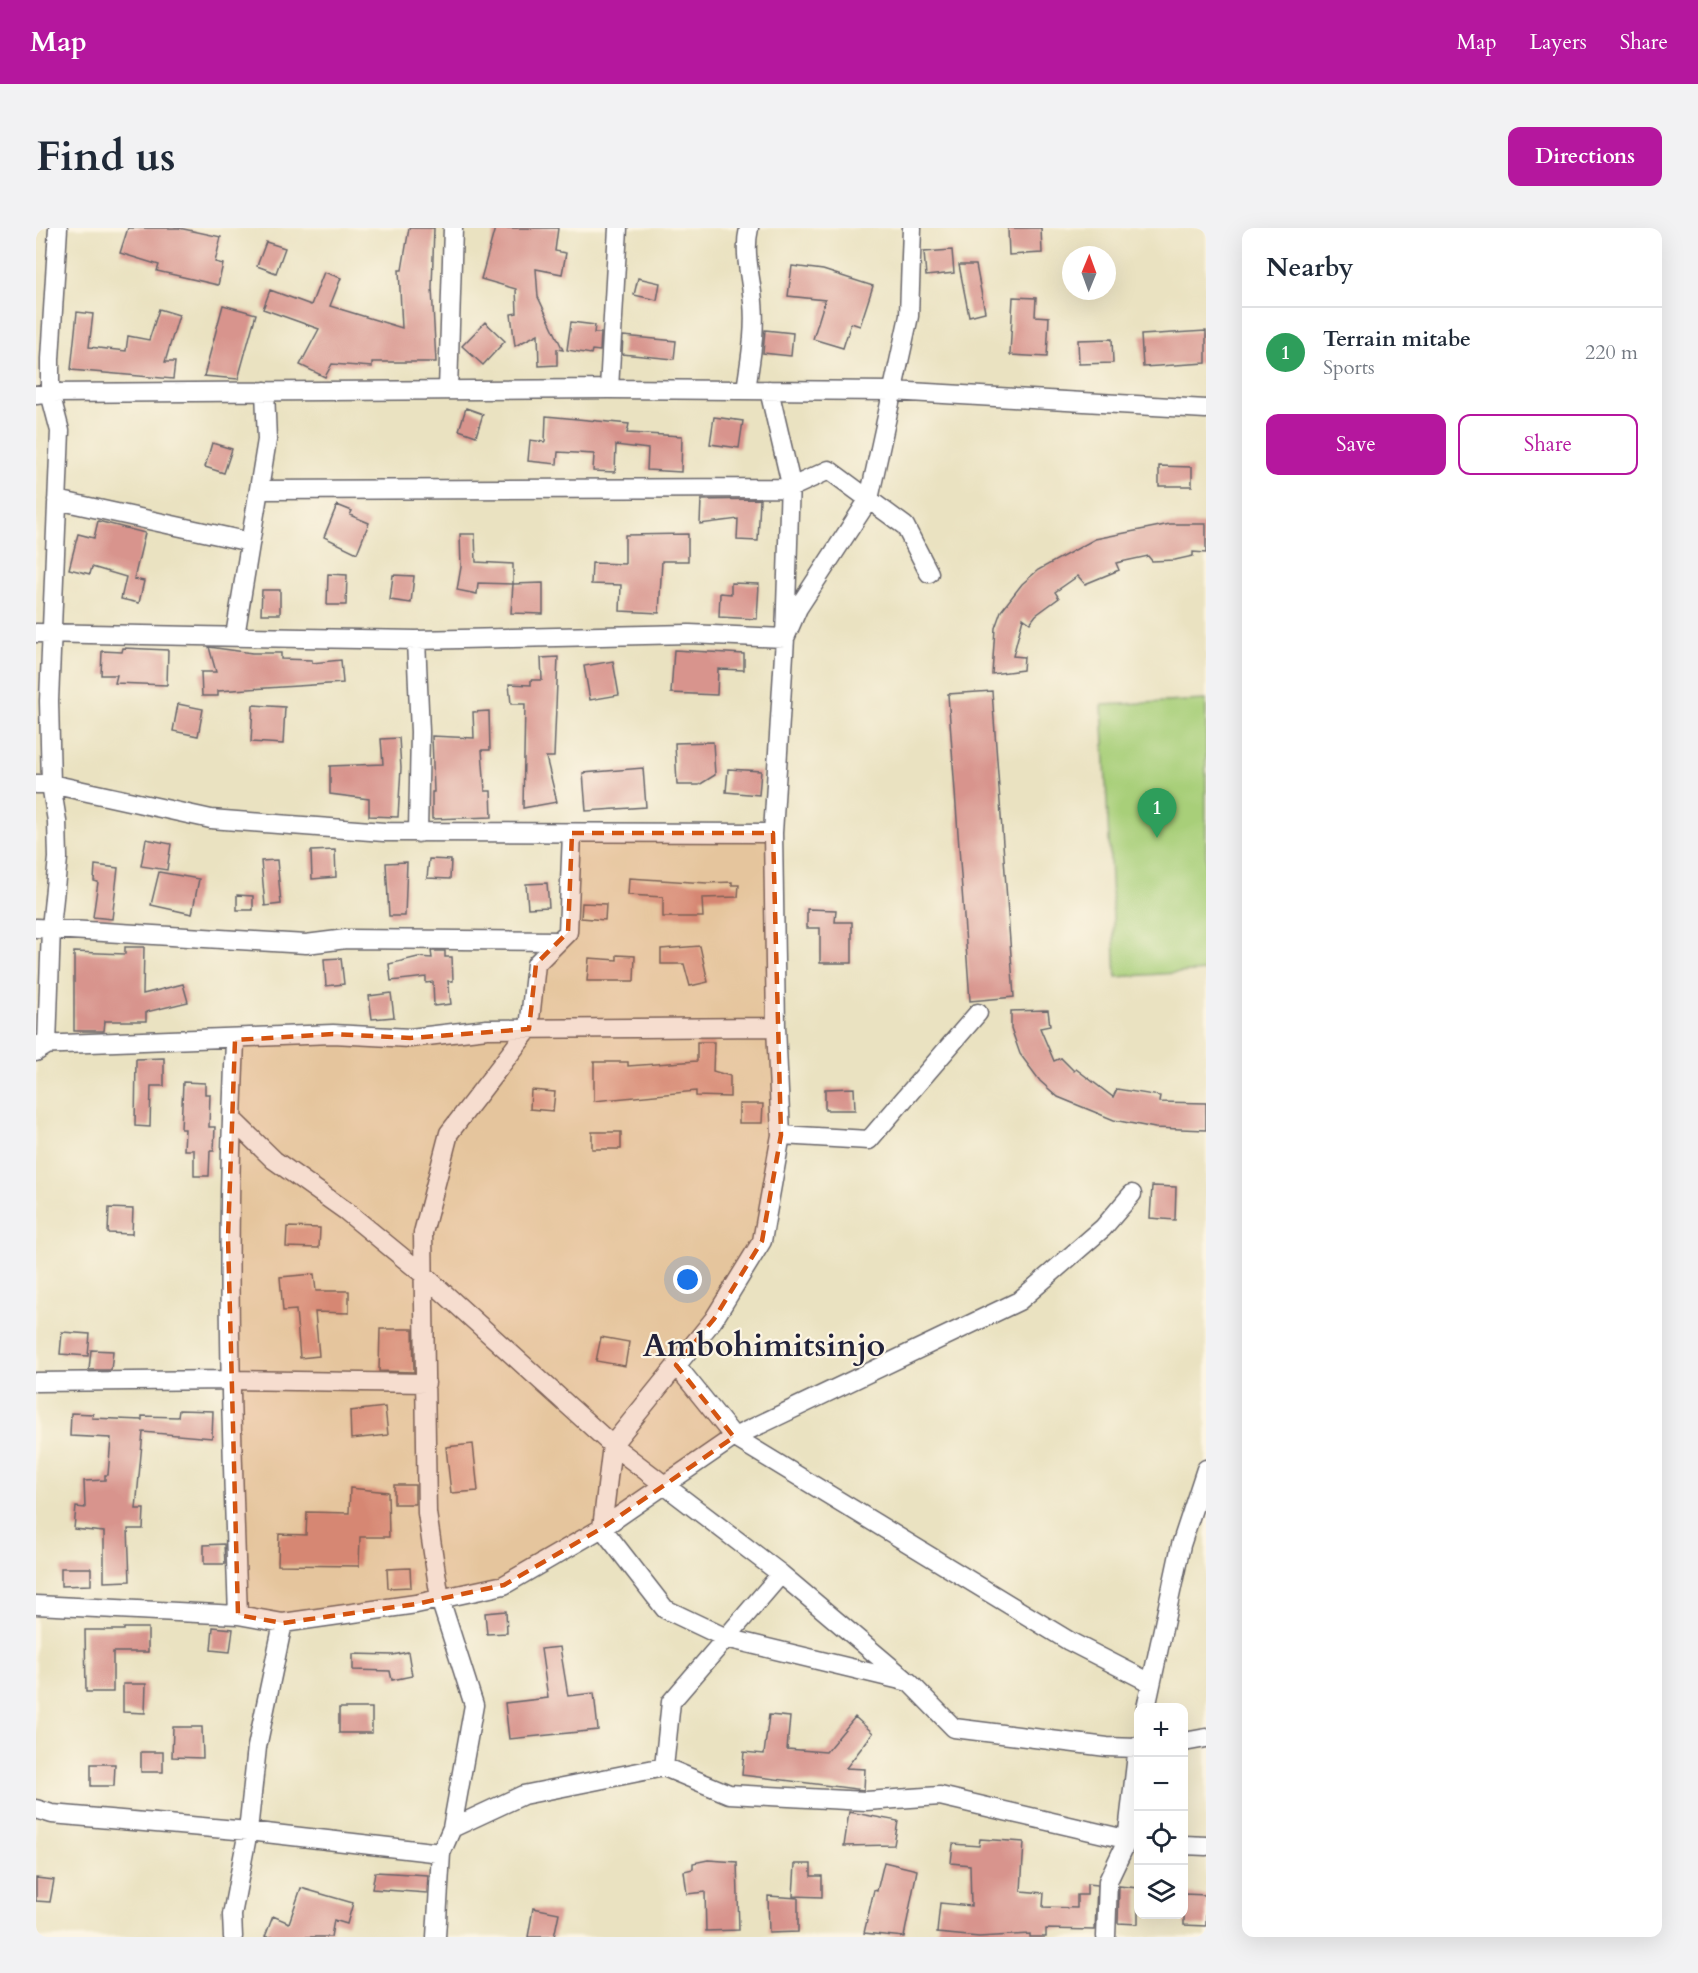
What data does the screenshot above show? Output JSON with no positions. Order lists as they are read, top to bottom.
{
  "districts": ["Ambohimitsinjo"],
  "north": "top",
  "page": {
    "header": "Map",
    "nav": ["Map", "Layers", "Share"],
    "buttons": [
      "Directions",
      ["Save", "Share"]
    ],
    "title": "Find us",
    "heading": "Nearby",
    "list": [
      {
        "mark": "1",
        "name": "Terrain mitabe",
        "note": "Sports",
        "value": "220 m"
      }
    ],
    "pins": "1",
    "map_buttons": ["+", "−"]
  }
}
